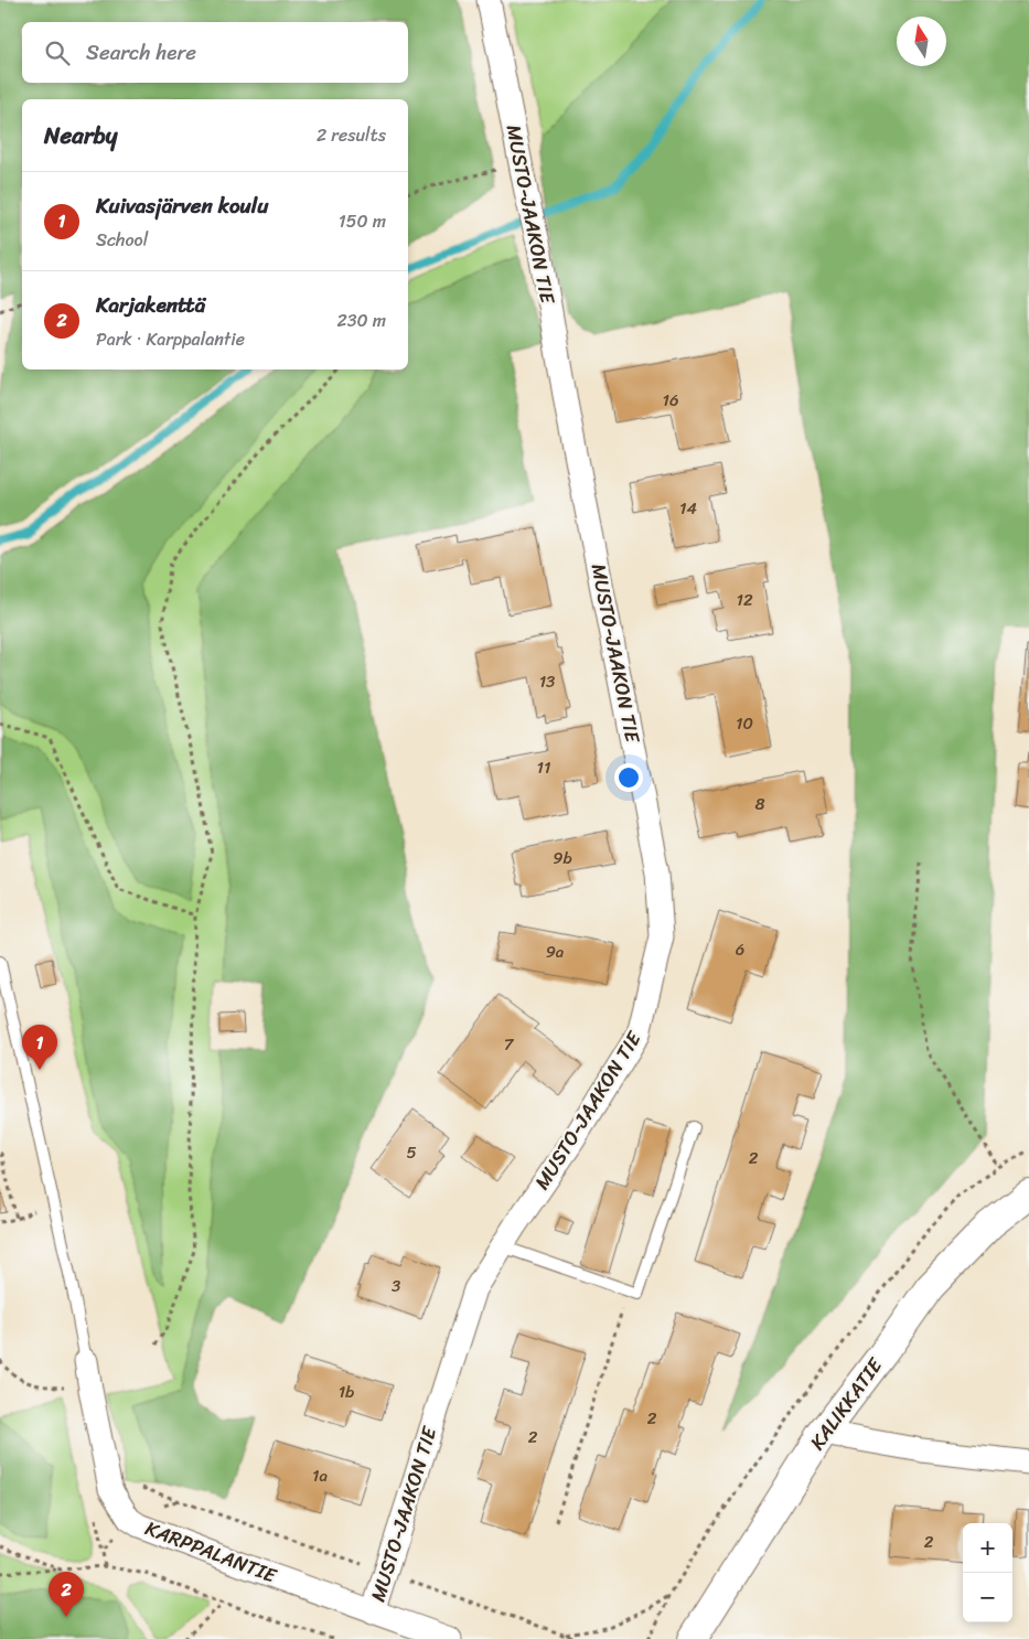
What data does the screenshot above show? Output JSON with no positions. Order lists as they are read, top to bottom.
{
  "streets": {
    "street": ["MUSTO-JAAKON TIE", "KALIKKATIE", "KARPPALANTIE"]
  },
  "crossings": [
    ["MUSTO-JAAKON TIE", "KARPPALANTIE"]
  ],
  "house_numbers": [
    "16",
    "14",
    "12",
    "13",
    "10",
    "11",
    "8",
    "9b",
    "6",
    "9a",
    "7",
    "5",
    "2",
    "3",
    "1b",
    "2",
    "2",
    "1a",
    "2"
  ],
  "north": "top",
  "page": {
    "search": "Search here",
    "heading": ["Nearby", "2 results"],
    "list": [
      {
        "mark": "1",
        "name": "Kuivasjärven koulu",
        "note": "School",
        "value": "150 m"
      },
      {
        "mark": "2",
        "name": "Karjakenttä",
        "note": "Park · Karppalantie",
        "value": "230 m"
      }
    ],
    "pins": ["1", "2"],
    "map_buttons": ["+", "−"]
  }
}
